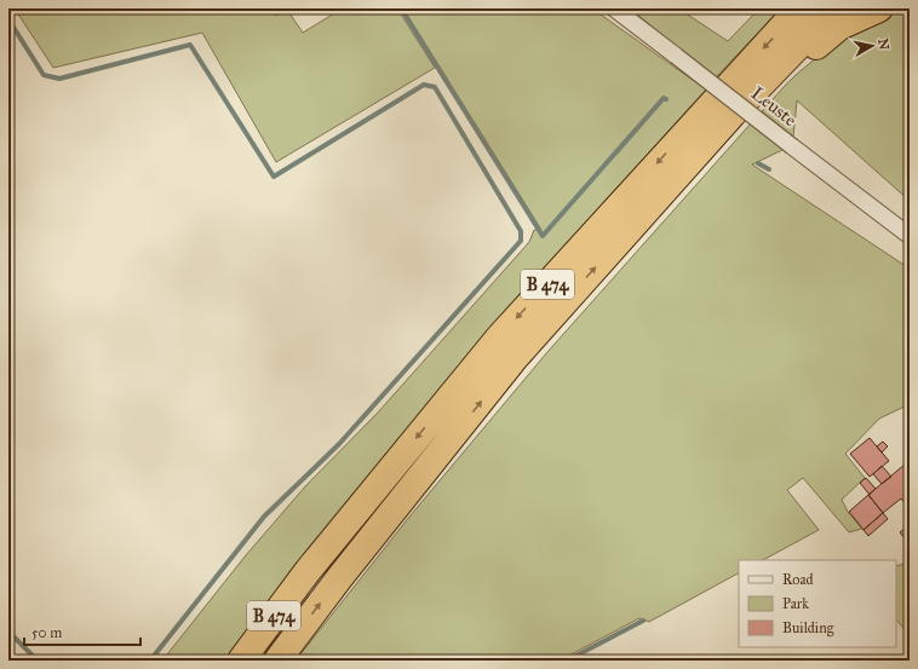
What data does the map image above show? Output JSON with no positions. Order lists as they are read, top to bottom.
{
  "streets": {
    "highway": ["B 474"],
    "street": ["Leuste"]
  },
  "legend": ["Road", "Park", "Building"],
  "scale_bar": "50 m",
  "north": "right"
}
